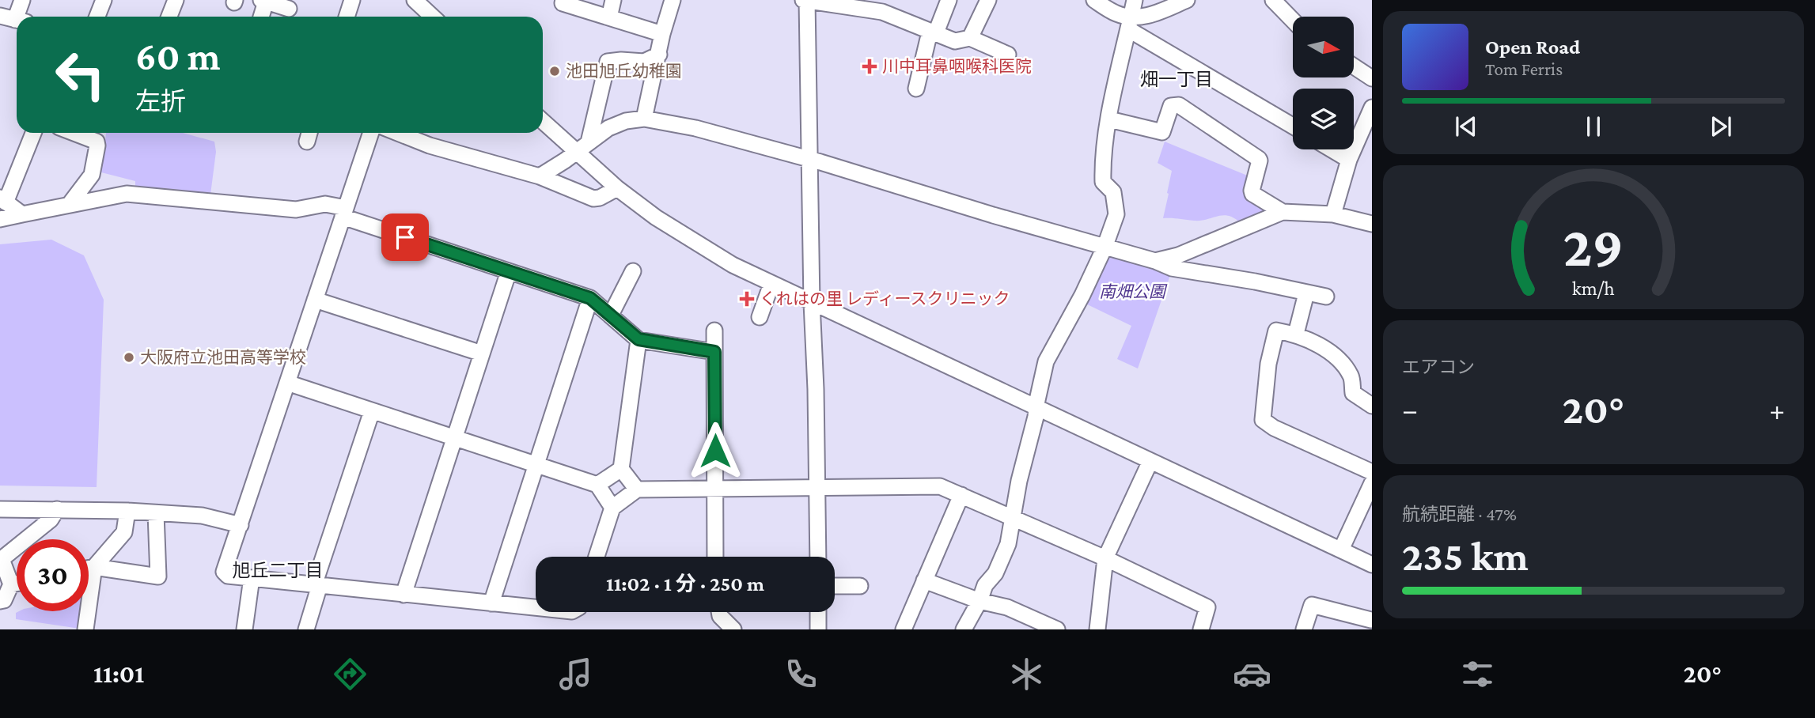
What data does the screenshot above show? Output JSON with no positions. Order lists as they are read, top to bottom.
{
  "districts": ["畑一丁目", "旭丘二丁目"],
  "parks": ["南畑公園"],
  "places": {
    "health": ["川中耳鼻咽喉科医院", "くれはの里 レディースクリニック"],
    "other": ["池田旭丘幼稚園", "大阪府立池田高等学校"]
  },
  "north": "right",
  "page": {
    "turn": ["60 m", "左折"],
    "song": ["Open Road", "Tom Ferris"],
    "tile": [
      "エアコン",
      ["航続距離 · 47%", "235 km"]
    ],
    "heat": ["−", "20°", "+"],
    "limit": "30",
    "trip": "11:02 · 1 分 · 250 m",
    "tabs": ["11:01", "20°"],
    "gauge": ["29", "km/h"]
  }
}
